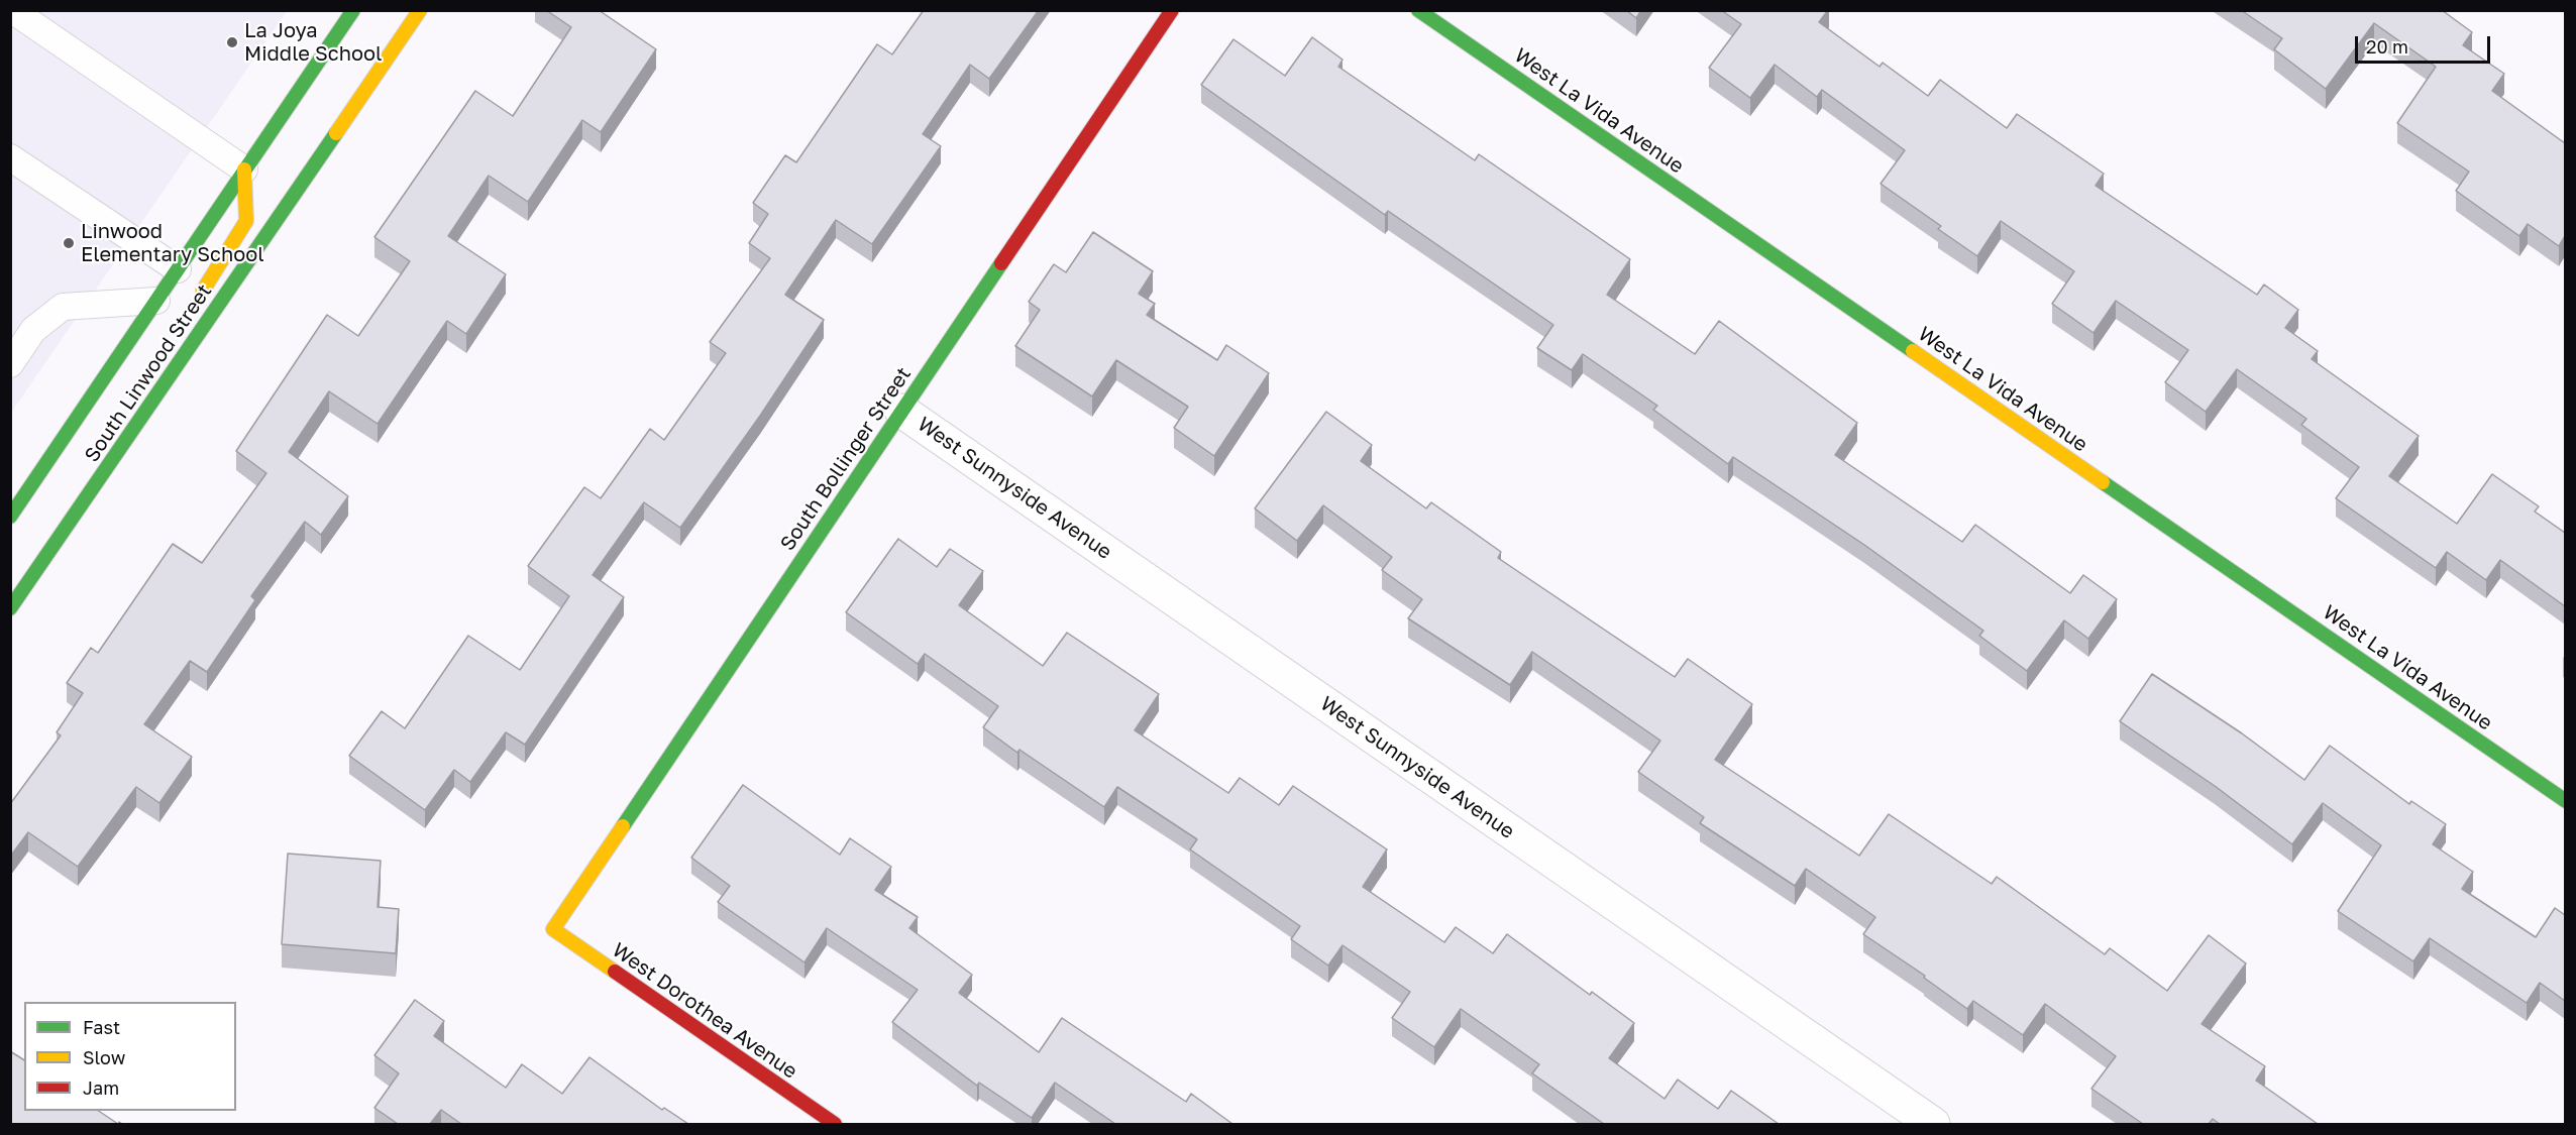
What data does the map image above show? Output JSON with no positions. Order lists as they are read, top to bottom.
{
  "streets": {
    "street": [
      "West La Vida Avenue",
      "South Linwood Street",
      "South Bollinger Street",
      "West Sunnyside Avenue",
      "West Dorothea Avenue"
    ]
  },
  "crossings": [
    ["South Bollinger Street", "West Sunnyside Avenue"],
    ["South Bollinger Street", "West Dorothea Avenue"]
  ],
  "places": ["La Joya Middle School", "Linwood Elementary School"],
  "legend": ["Fast", "Slow", "Jam"],
  "scale_bar": "20 m"
}
